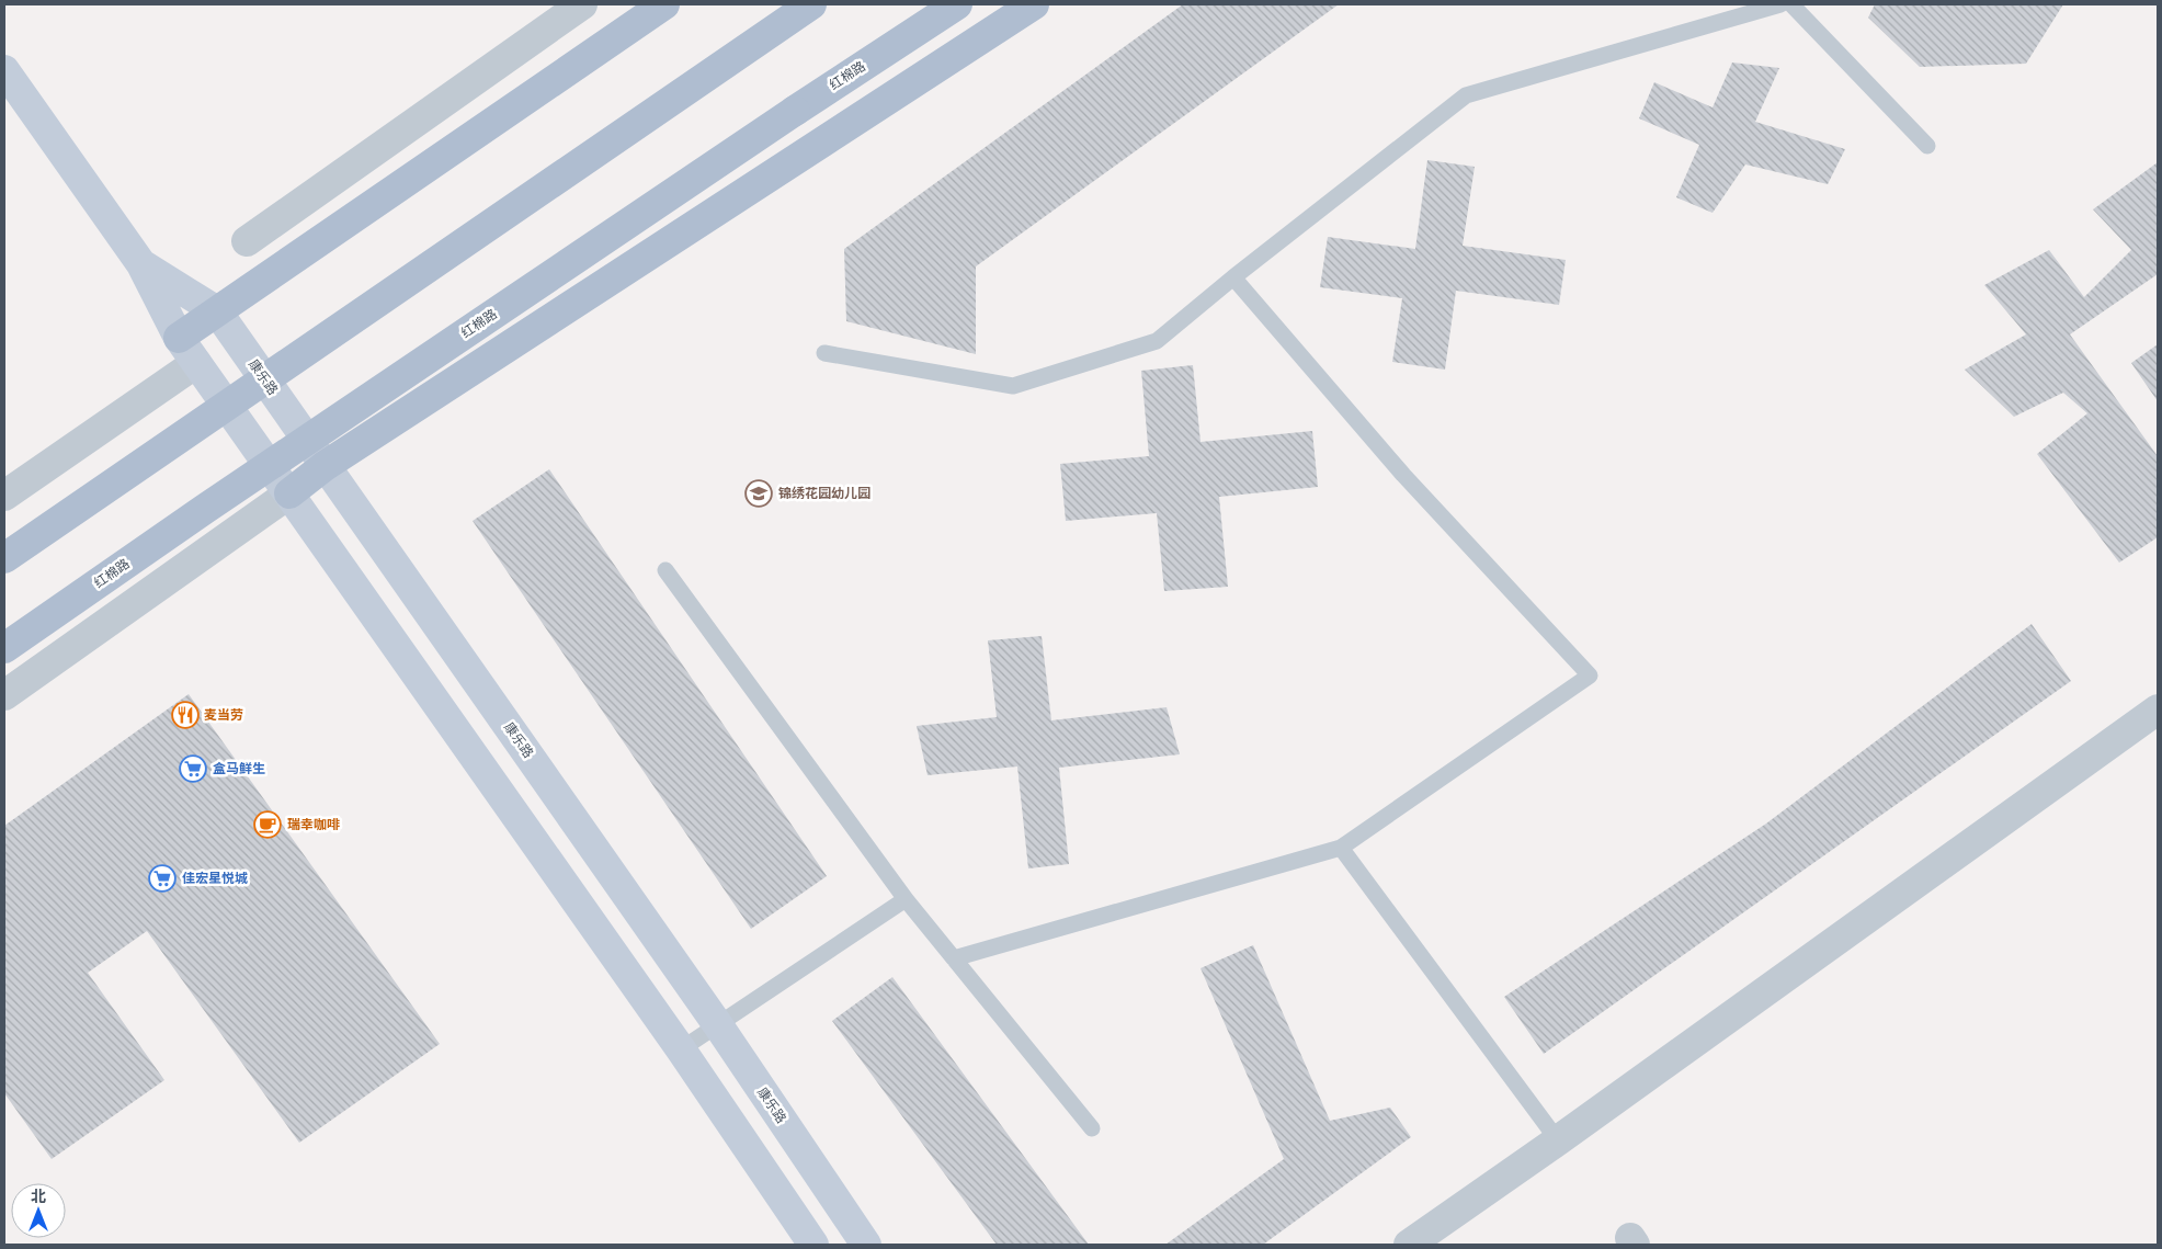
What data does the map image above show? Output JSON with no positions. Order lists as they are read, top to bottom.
{
  "streets": {
    "main road": ["红棉路"],
    "street": ["康乐路"]
  },
  "places": {
    "school or university": ["锦绣花园幼儿园"],
    "restaurant": ["麦当劳"],
    "supermarket": ["盒马鲜生", "佳宏星悦城"],
    "cafe": ["瑞幸咖啡"]
  },
  "north": "top"
}
